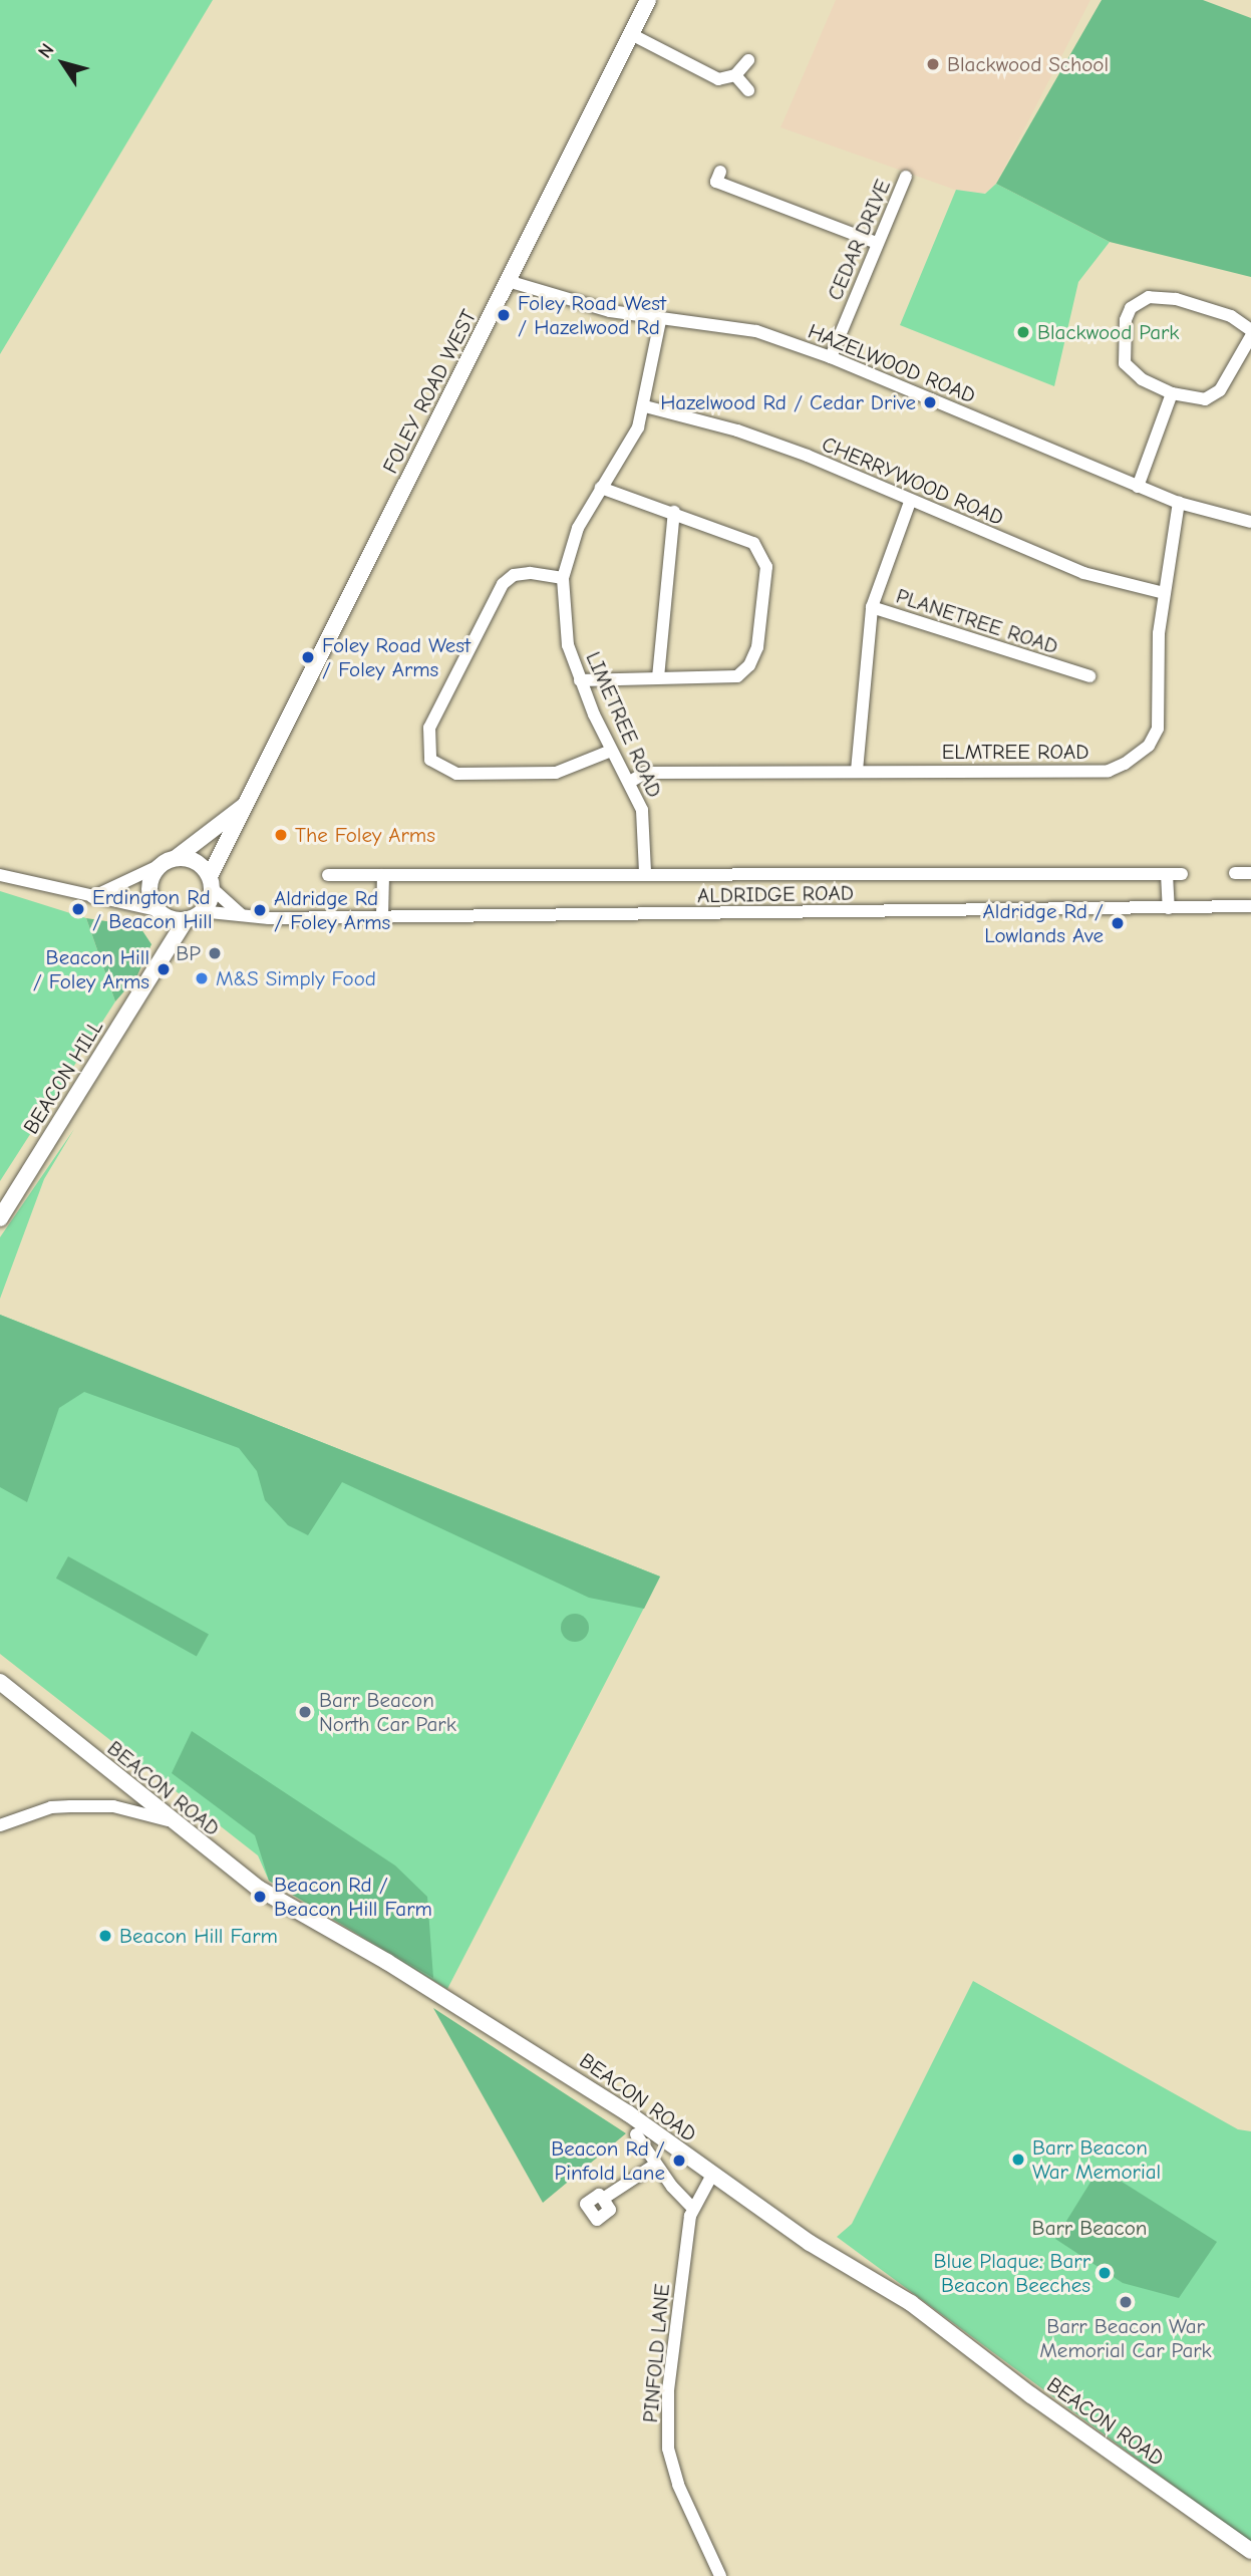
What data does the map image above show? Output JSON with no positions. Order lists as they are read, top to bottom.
{
  "streets": {
    "main road": ["FOLEY ROAD WEST", "BEACON HILL", "BEACON ROAD"],
    "street": [
      "CEDAR DRIVE",
      "HAZELWOOD ROAD",
      "CHERRYWOOD ROAD",
      "PLANETREE ROAD",
      "LIMETREE ROAD",
      "ELMTREE ROAD",
      "ALDRIDGE ROAD",
      "PINFOLD LANE"
    ]
  },
  "crossings": [
    ["CEDAR DRIVE", "HAZELWOOD ROAD"],
    ["HAZELWOOD ROAD", "FOLEY ROAD WEST"],
    ["HAZELWOOD ROAD", "LIMETREE ROAD"],
    ["HAZELWOOD ROAD", "ELMTREE ROAD"],
    ["FOLEY ROAD WEST", "ALDRIDGE ROAD"],
    ["FOLEY ROAD WEST", "BEACON HILL"],
    ["CHERRYWOOD ROAD", "LIMETREE ROAD"],
    ["CHERRYWOOD ROAD", "ELMTREE ROAD"],
    ["LIMETREE ROAD", "ELMTREE ROAD"],
    ["LIMETREE ROAD", "ALDRIDGE ROAD"],
    ["ALDRIDGE ROAD", "BEACON HILL"],
    ["BEACON ROAD", "PINFOLD LANE"]
  ],
  "parks": ["Barr Beacon"],
  "places": [
    "Blackwood School",
    "Foley Road West / Hazelwood Rd",
    "Blackwood Park",
    "Hazelwood Rd / Cedar Drive",
    "Foley Road West / Foley Arms",
    "The Foley Arms",
    "Erdington Rd / Beacon Hill",
    "Aldridge Rd / Foley Arms",
    "Aldridge Rd / Lowlands Ave",
    "BP",
    "Beacon Hill / Foley Arms",
    "M&S Simply Food",
    "Barr Beacon North Car Park",
    "Beacon Rd / Beacon Hill Farm",
    "Beacon Hill Farm",
    "Barr Beacon War Memorial",
    "Beacon Rd / Pinfold Lane",
    "Blue Plaque: Barr Beacon Beeches",
    "Barr Beacon War Memorial Car Park"
  ],
  "north": "top left"
}
